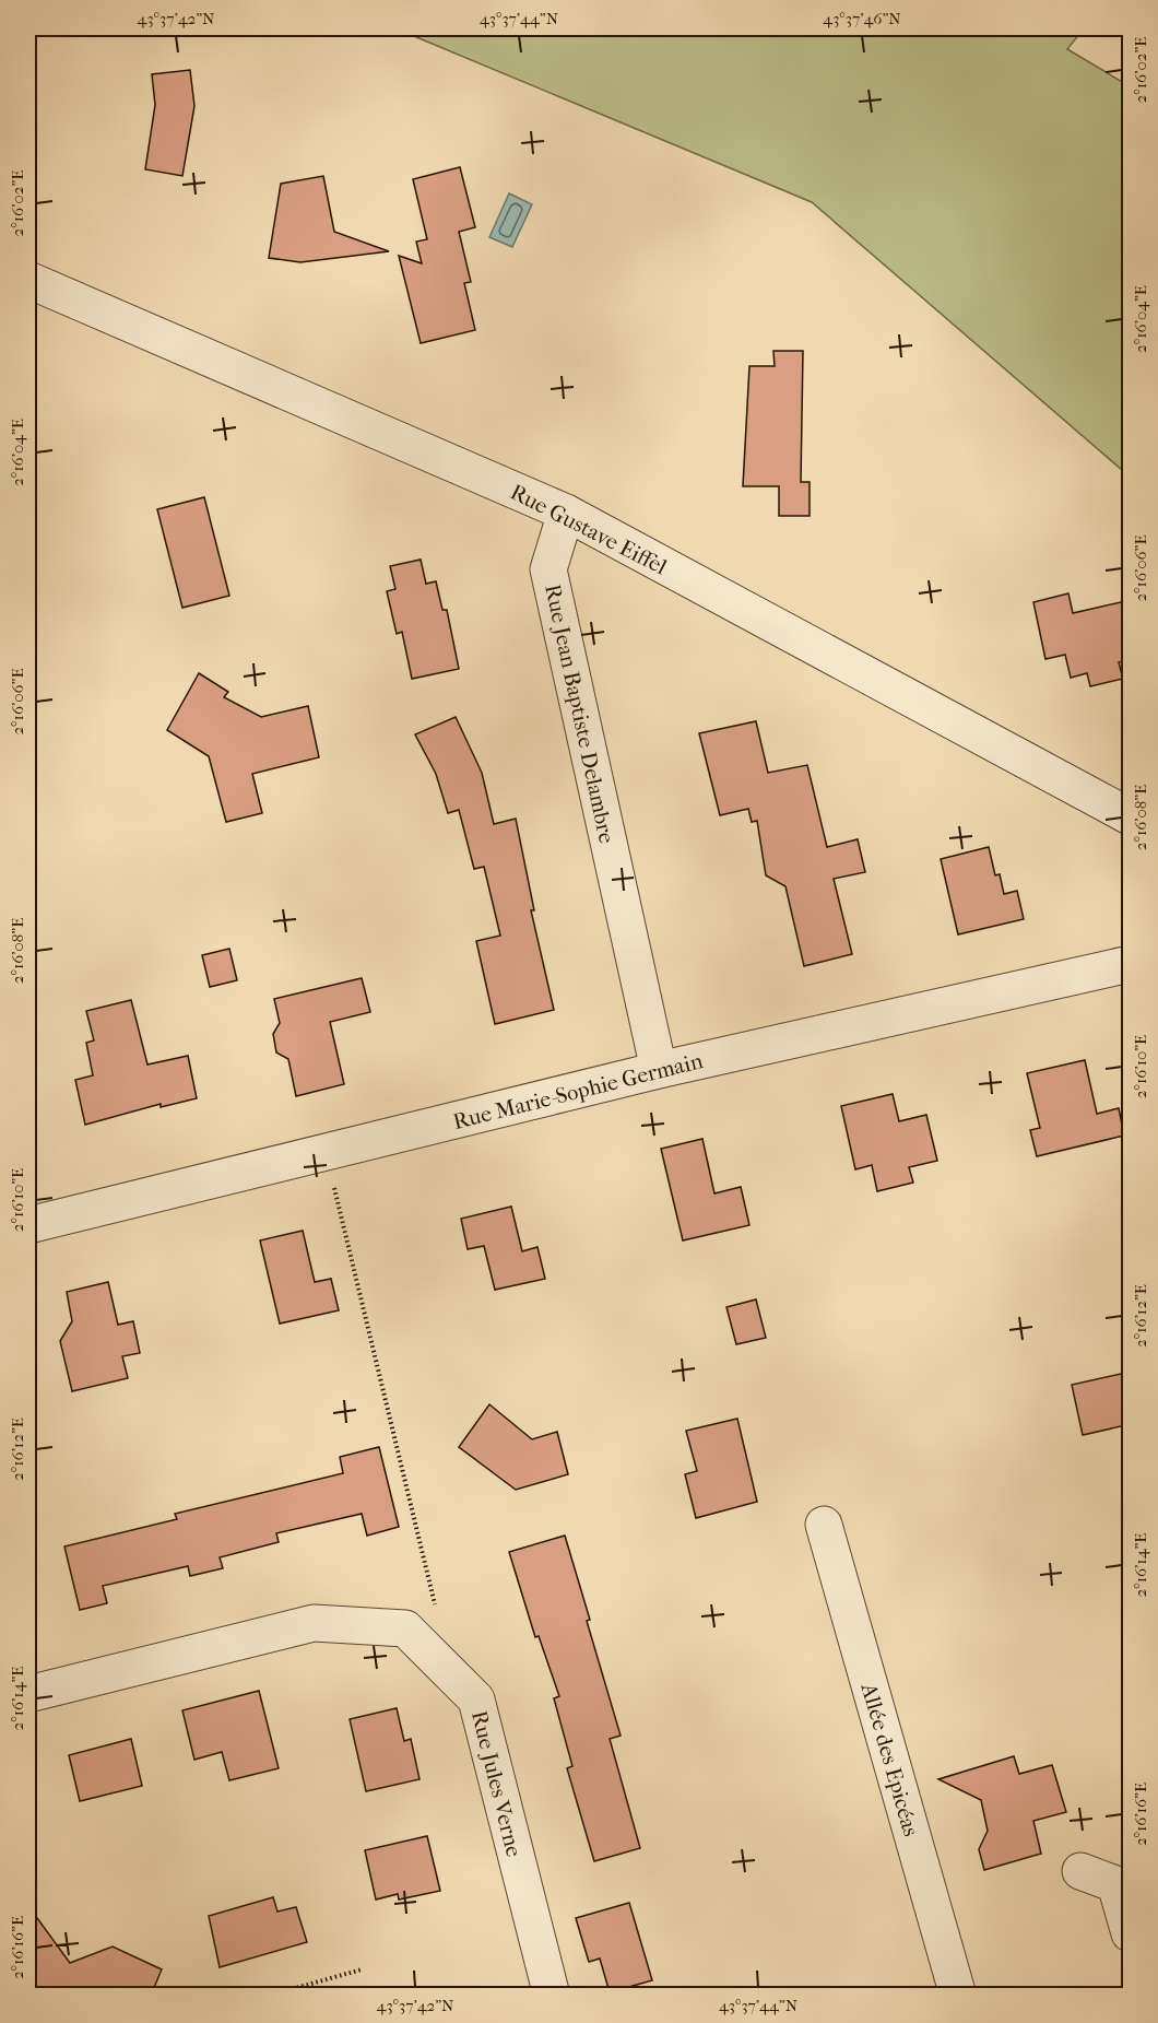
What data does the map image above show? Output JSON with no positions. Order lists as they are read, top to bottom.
{
  "streets": {
    "street": [
      "Rue Gustave Eiffel",
      "Rue Jean Baptiste Delambre",
      "Rue Marie-Sophie Germain",
      "Allée des Epicéas",
      "Rue Jules Verne"
    ]
  },
  "crossings": [
    ["Rue Gustave Eiffel", "Rue Jean Baptiste Delambre"],
    ["Rue Jean Baptiste Delambre", "Rue Marie-Sophie Germain"]
  ],
  "coordinates": [
    "43°37'42\"N",
    "43°37'44\"N",
    "43°37'46\"N",
    "2°16'02\"E",
    "2°16'04\"E",
    "2°16'06\"E",
    "2°16'08\"E",
    "2°16'10\"E",
    "2°16'12\"E",
    "2°16'14\"E",
    "2°16'16\"E"
  ]
}
